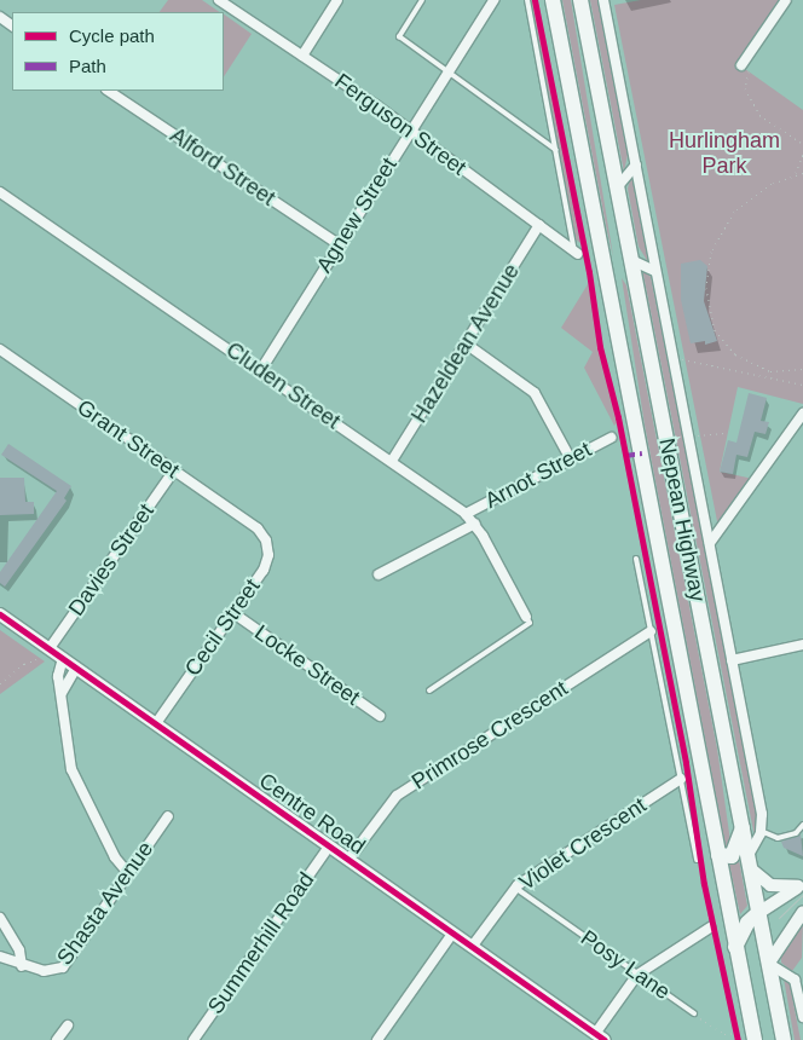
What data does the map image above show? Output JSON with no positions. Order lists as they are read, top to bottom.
{
  "streets": {
    "highway": ["Nepean Highway"],
    "main road": ["Centre Road"],
    "street": [
      "Ferguson Street",
      "Alford Street",
      "Agnew Street",
      "Hazeldean Avenue",
      "Cluden Street",
      "Grant Street",
      "Arnot Street",
      "Davies Street",
      "Cecil Street",
      "Locke Street",
      "Primrose Crescent",
      "Violet Crescent",
      "Shasta Avenue",
      "Summerhill Road"
    ],
    "lane": ["Posy Lane"]
  },
  "crossings": [
    ["Ferguson Street", "Agnew Street"],
    ["Ferguson Street", "Hazeldean Avenue"],
    ["Alford Street", "Agnew Street"],
    ["Agnew Street", "Cluden Street"],
    ["Hazeldean Avenue", "Cluden Street"],
    ["Cluden Street", "Arnot Street"],
    ["Grant Street", "Davies Street"],
    ["Grant Street", "Cecil Street"],
    ["Davies Street", "Centre Road"],
    ["Cecil Street", "Locke Street"],
    ["Cecil Street", "Centre Road"],
    ["Primrose Crescent", "Centre Road"],
    ["Centre Road", "Violet Crescent"],
    ["Centre Road", "Summerhill Road"],
    ["Violet Crescent", "Posy Lane"]
  ],
  "parks": ["Hurlingham Park"],
  "legend": ["Cycle path", "Path"]
}
